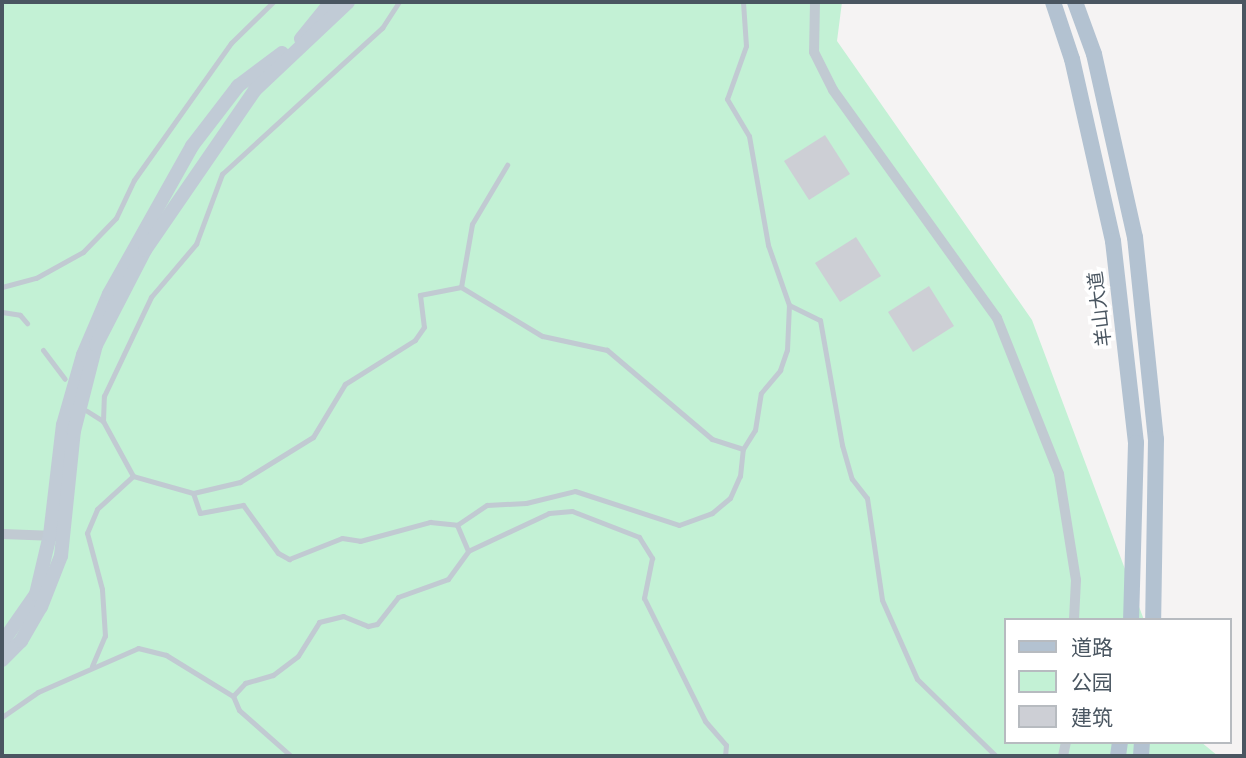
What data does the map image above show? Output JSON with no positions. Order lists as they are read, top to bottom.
{
  "streets": {
    "main road": ["羊山大道"]
  },
  "legend": ["道路", "公园", "建筑"]
}
